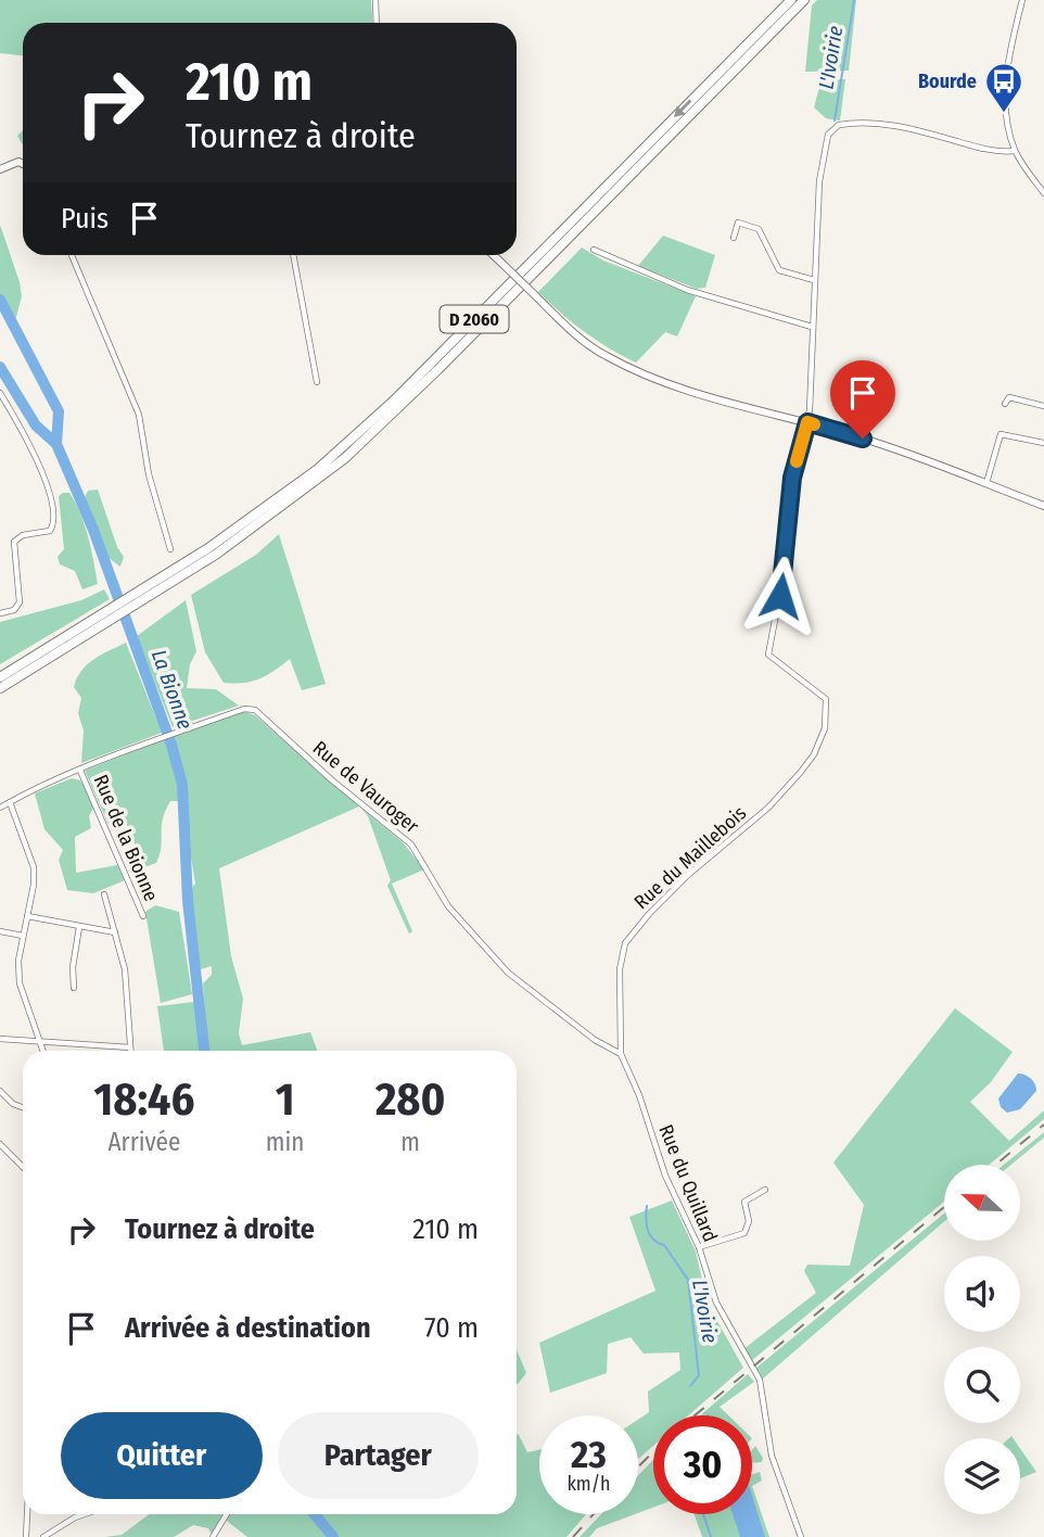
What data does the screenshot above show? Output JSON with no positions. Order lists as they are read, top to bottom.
{
  "streets": {
    "highway": ["D 2060"],
    "street": [
      "Rue de Vauroger",
      "Rue de la Bionne",
      "Rue du Maillebois",
      "Rue du Quillard"
    ]
  },
  "crossings": [
    ["Rue de Vauroger", "Rue de la Bionne"],
    ["Rue de Vauroger", "Rue du Maillebois"],
    ["Rue de Vauroger", "Rue du Quillard"],
    ["Rue du Maillebois", "Rue du Quillard"]
  ],
  "water": ["L'Ivoirie", "La Bionne"],
  "places": {
    "bus stop": ["Bourde"]
  },
  "north": "left",
  "page": {
    "turn": ["210 m", "Tournez à droite"],
    "then": "Puis",
    "eta": [
      "18:46",
      "Arrivée",
      "1",
      "min",
      "280",
      "m"
    ],
    "list": [
      {
        "name": "Tournez à droite",
        "value": "210 m"
      },
      {
        "name": "Arrivée à destination",
        "value": "70 m"
      }
    ],
    "buttons": ["Quitter", "Partager"],
    "speed": "23 km/h",
    "limit": "30"
  }
}
